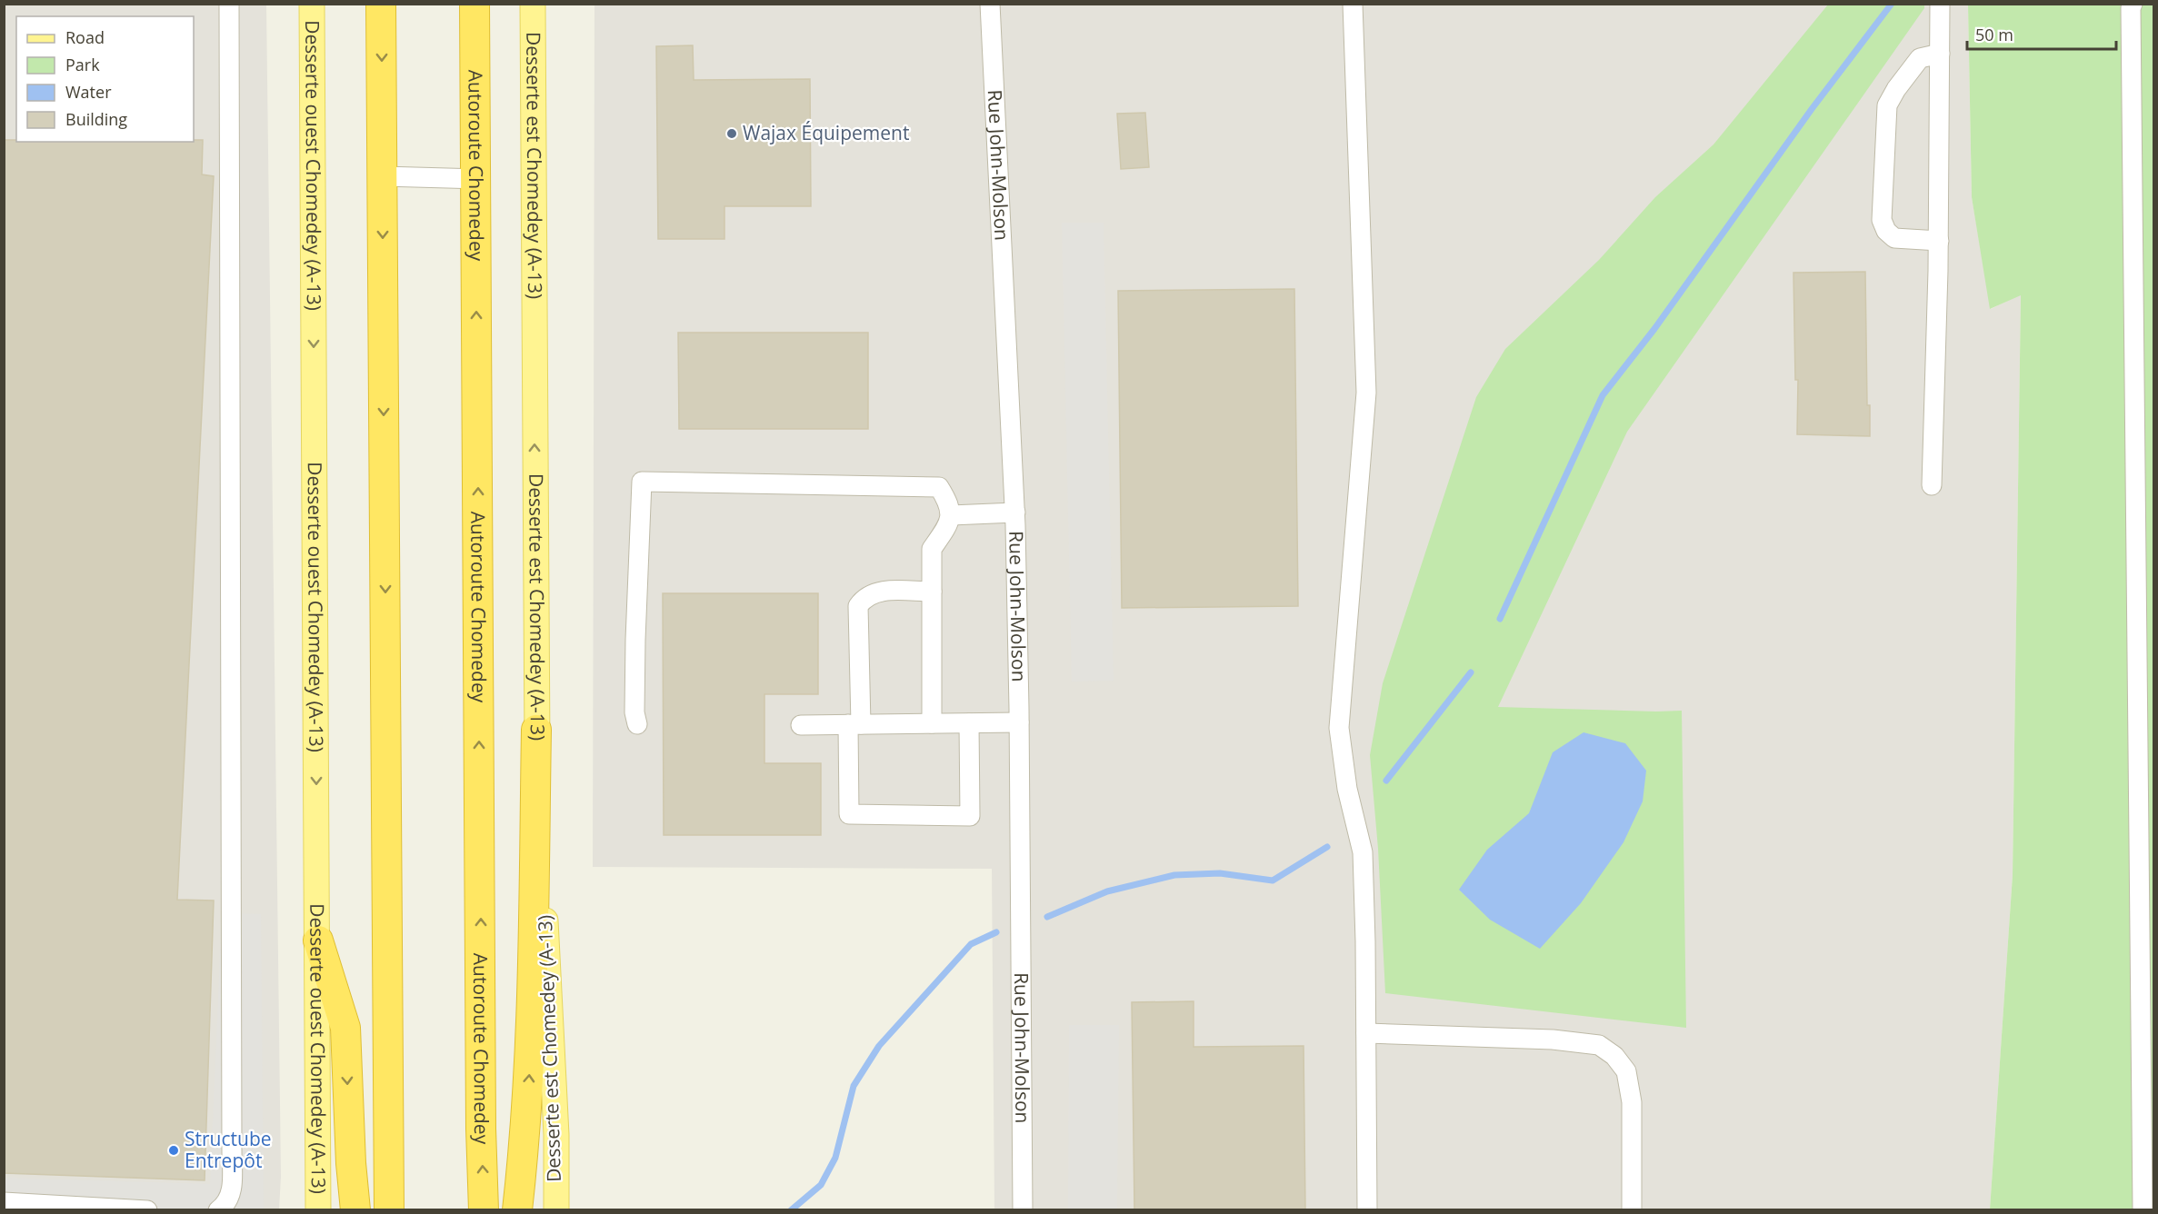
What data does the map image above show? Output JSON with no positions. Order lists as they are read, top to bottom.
{
  "streets": {
    "highway": ["Autoroute Chomedey"],
    "main road": ["Desserte ouest Chomedey (A-13)", "Desserte est Chomedey (A-13)"],
    "street": ["Rue John-Molson"]
  },
  "one_way": ["Desserte ouest Chomedey (A-13)", "Desserte est Chomedey (A-13)"],
  "places": ["Wajax Équipement", "Structube Entrepôt"],
  "legend": [
    "Road",
    "Park",
    "Water",
    "Building"
  ],
  "scale_bar": "50 m"
}
